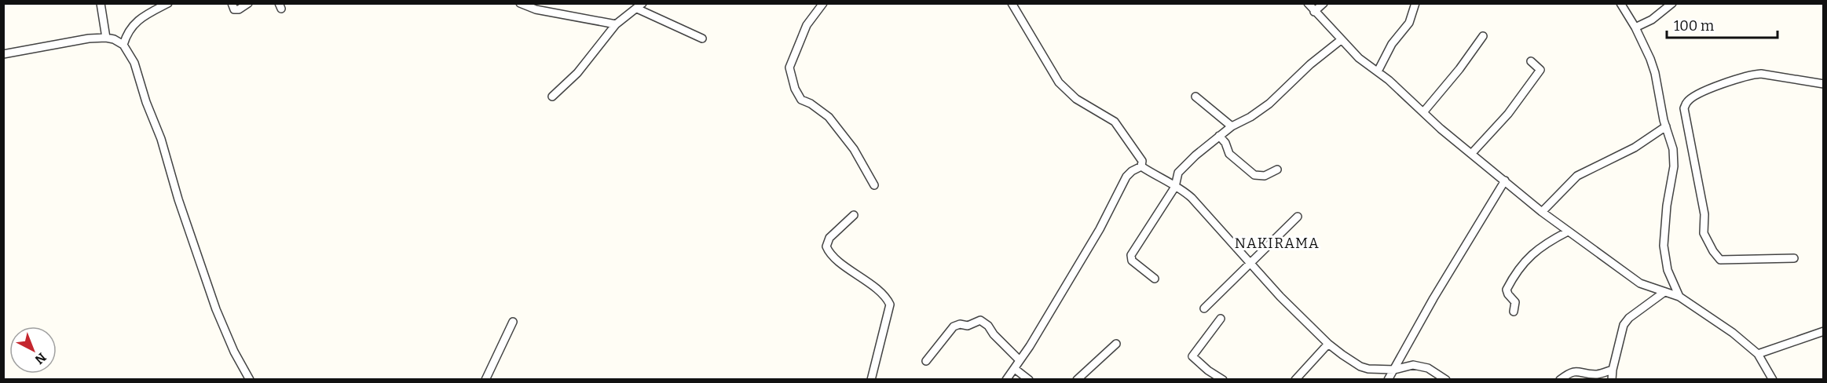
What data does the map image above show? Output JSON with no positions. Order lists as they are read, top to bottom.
{
  "districts": ["NAKIRAMA"],
  "scale_bar": "100 m",
  "north": "bottom right"
}
